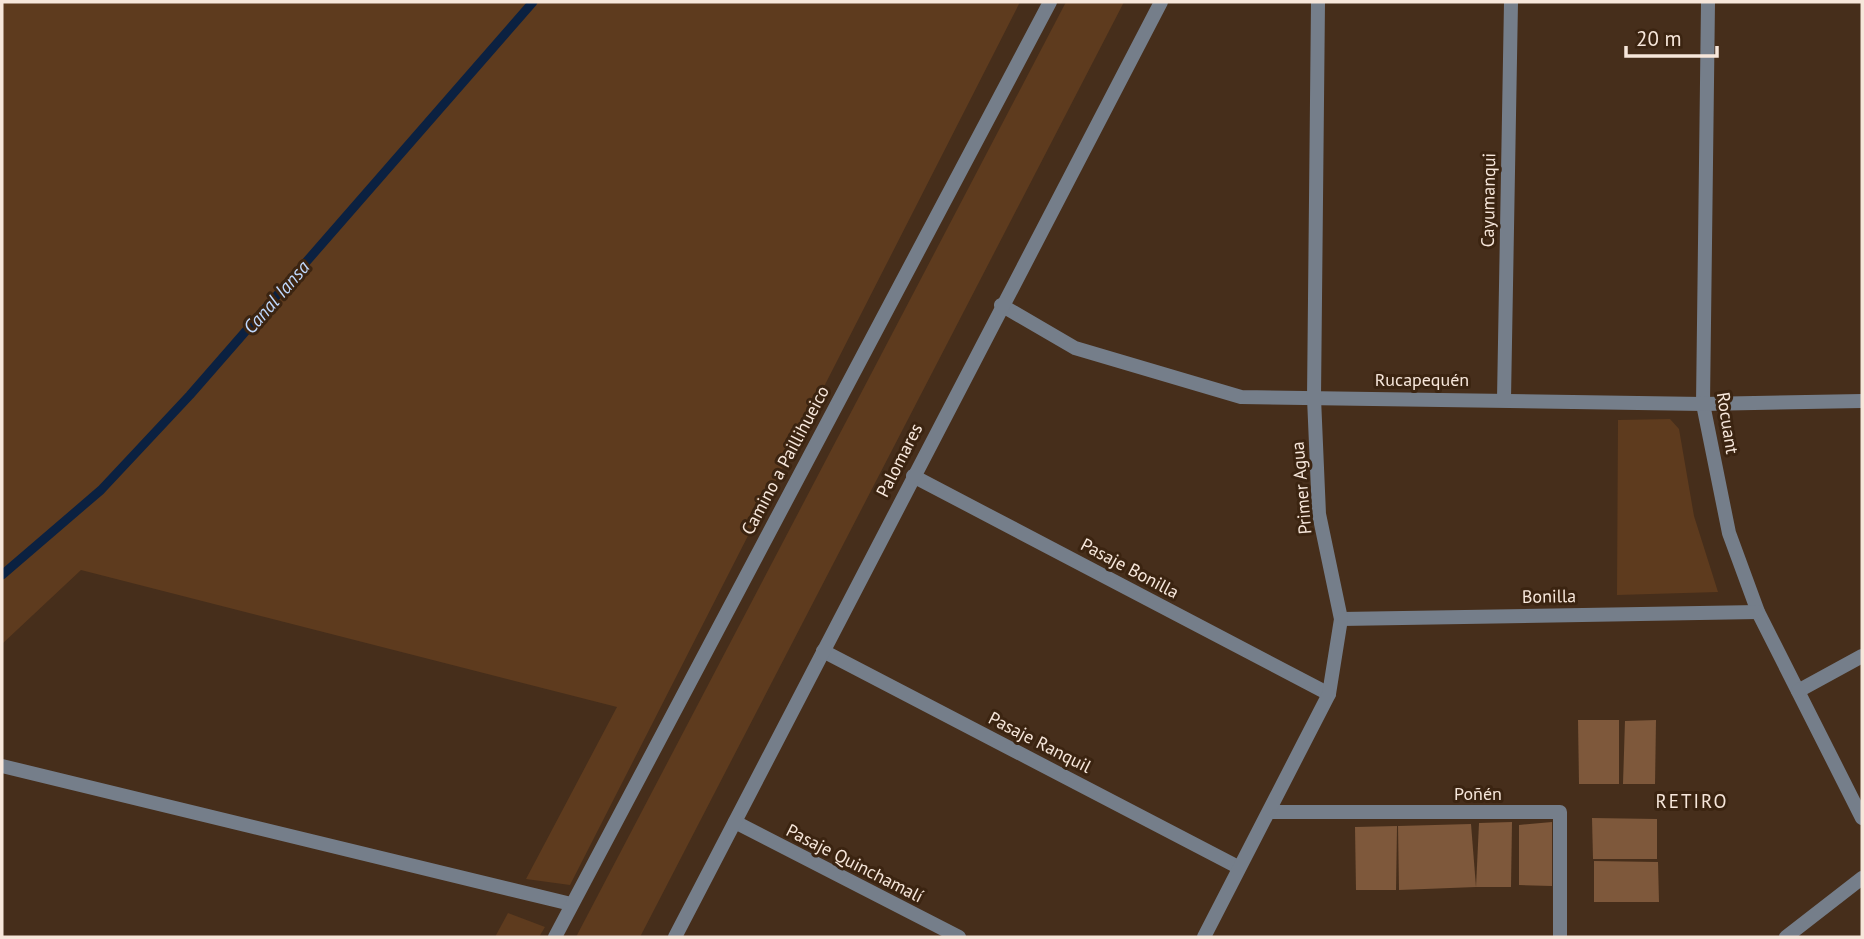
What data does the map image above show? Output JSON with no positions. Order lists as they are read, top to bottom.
{
  "streets": {
    "street": [
      "Cayumanqui",
      "Rucapequén",
      "Rocuant",
      "Camino a Paillihueico",
      "Palomares",
      "Primer Agua",
      "Pasaje Bonilla",
      "Bonilla",
      "Pasaje Ranquil",
      "Poñén",
      "Pasaje Quinchamalí"
    ]
  },
  "crossings": [
    ["Cayumanqui", "Rucapequén"],
    ["Rucapequén", "Rocuant"],
    ["Rucapequén", "Palomares"],
    ["Rucapequén", "Primer Agua"],
    ["Rocuant", "Bonilla"],
    ["Palomares", "Pasaje Bonilla"],
    ["Palomares", "Pasaje Ranquil"],
    ["Palomares", "Pasaje Quinchamalí"],
    ["Primer Agua", "Pasaje Bonilla"],
    ["Primer Agua", "Bonilla"],
    ["Primer Agua", "Pasaje Ranquil"],
    ["Primer Agua", "Poñén"]
  ],
  "districts": ["RETIRO"],
  "water": ["Canal Iansa"],
  "scale_bar": "20 m"
}
